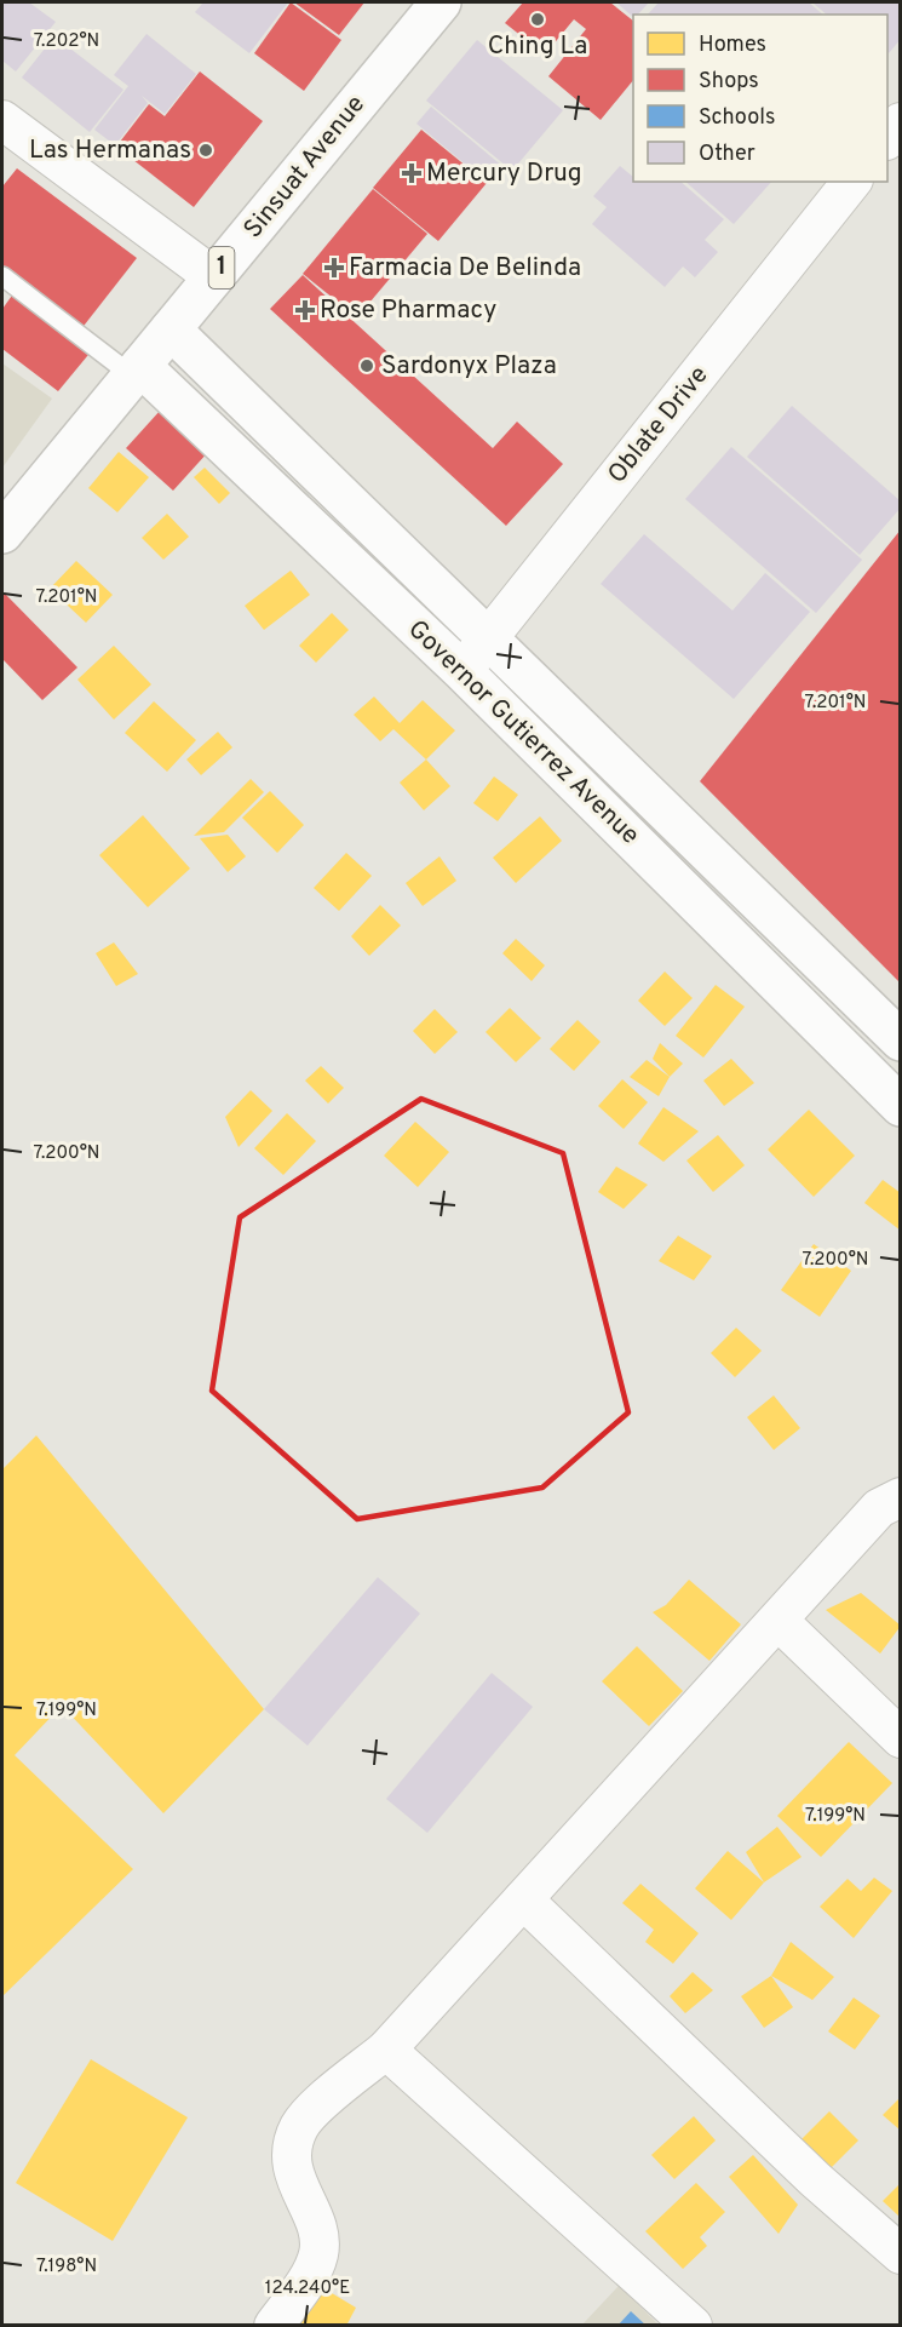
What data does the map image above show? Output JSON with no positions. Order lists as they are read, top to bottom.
{
  "streets": {
    "street": [
      "Sinsuat Avenue",
      "1",
      "Oblate Drive",
      "Governor Gutierrez Avenue"
    ]
  },
  "crossings": [
    ["Sinsuat Avenue", "Governor Gutierrez Avenue"],
    ["Oblate Drive", "Governor Gutierrez Avenue"]
  ],
  "places": {
    "other": ["Ching La", "Las Hermanas", "Sardonyx Plaza"],
    "health": ["Mercury Drug", "Farmacia De Belinda", "Rose Pharmacy"]
  },
  "legend": [
    "Homes",
    "Shops",
    "Schools",
    "Other"
  ],
  "coordinates": [
    "7.202°N",
    "7.201°N",
    "7.200°N",
    "7.199°N",
    "7.198°N",
    "124.240°E"
  ]
}
